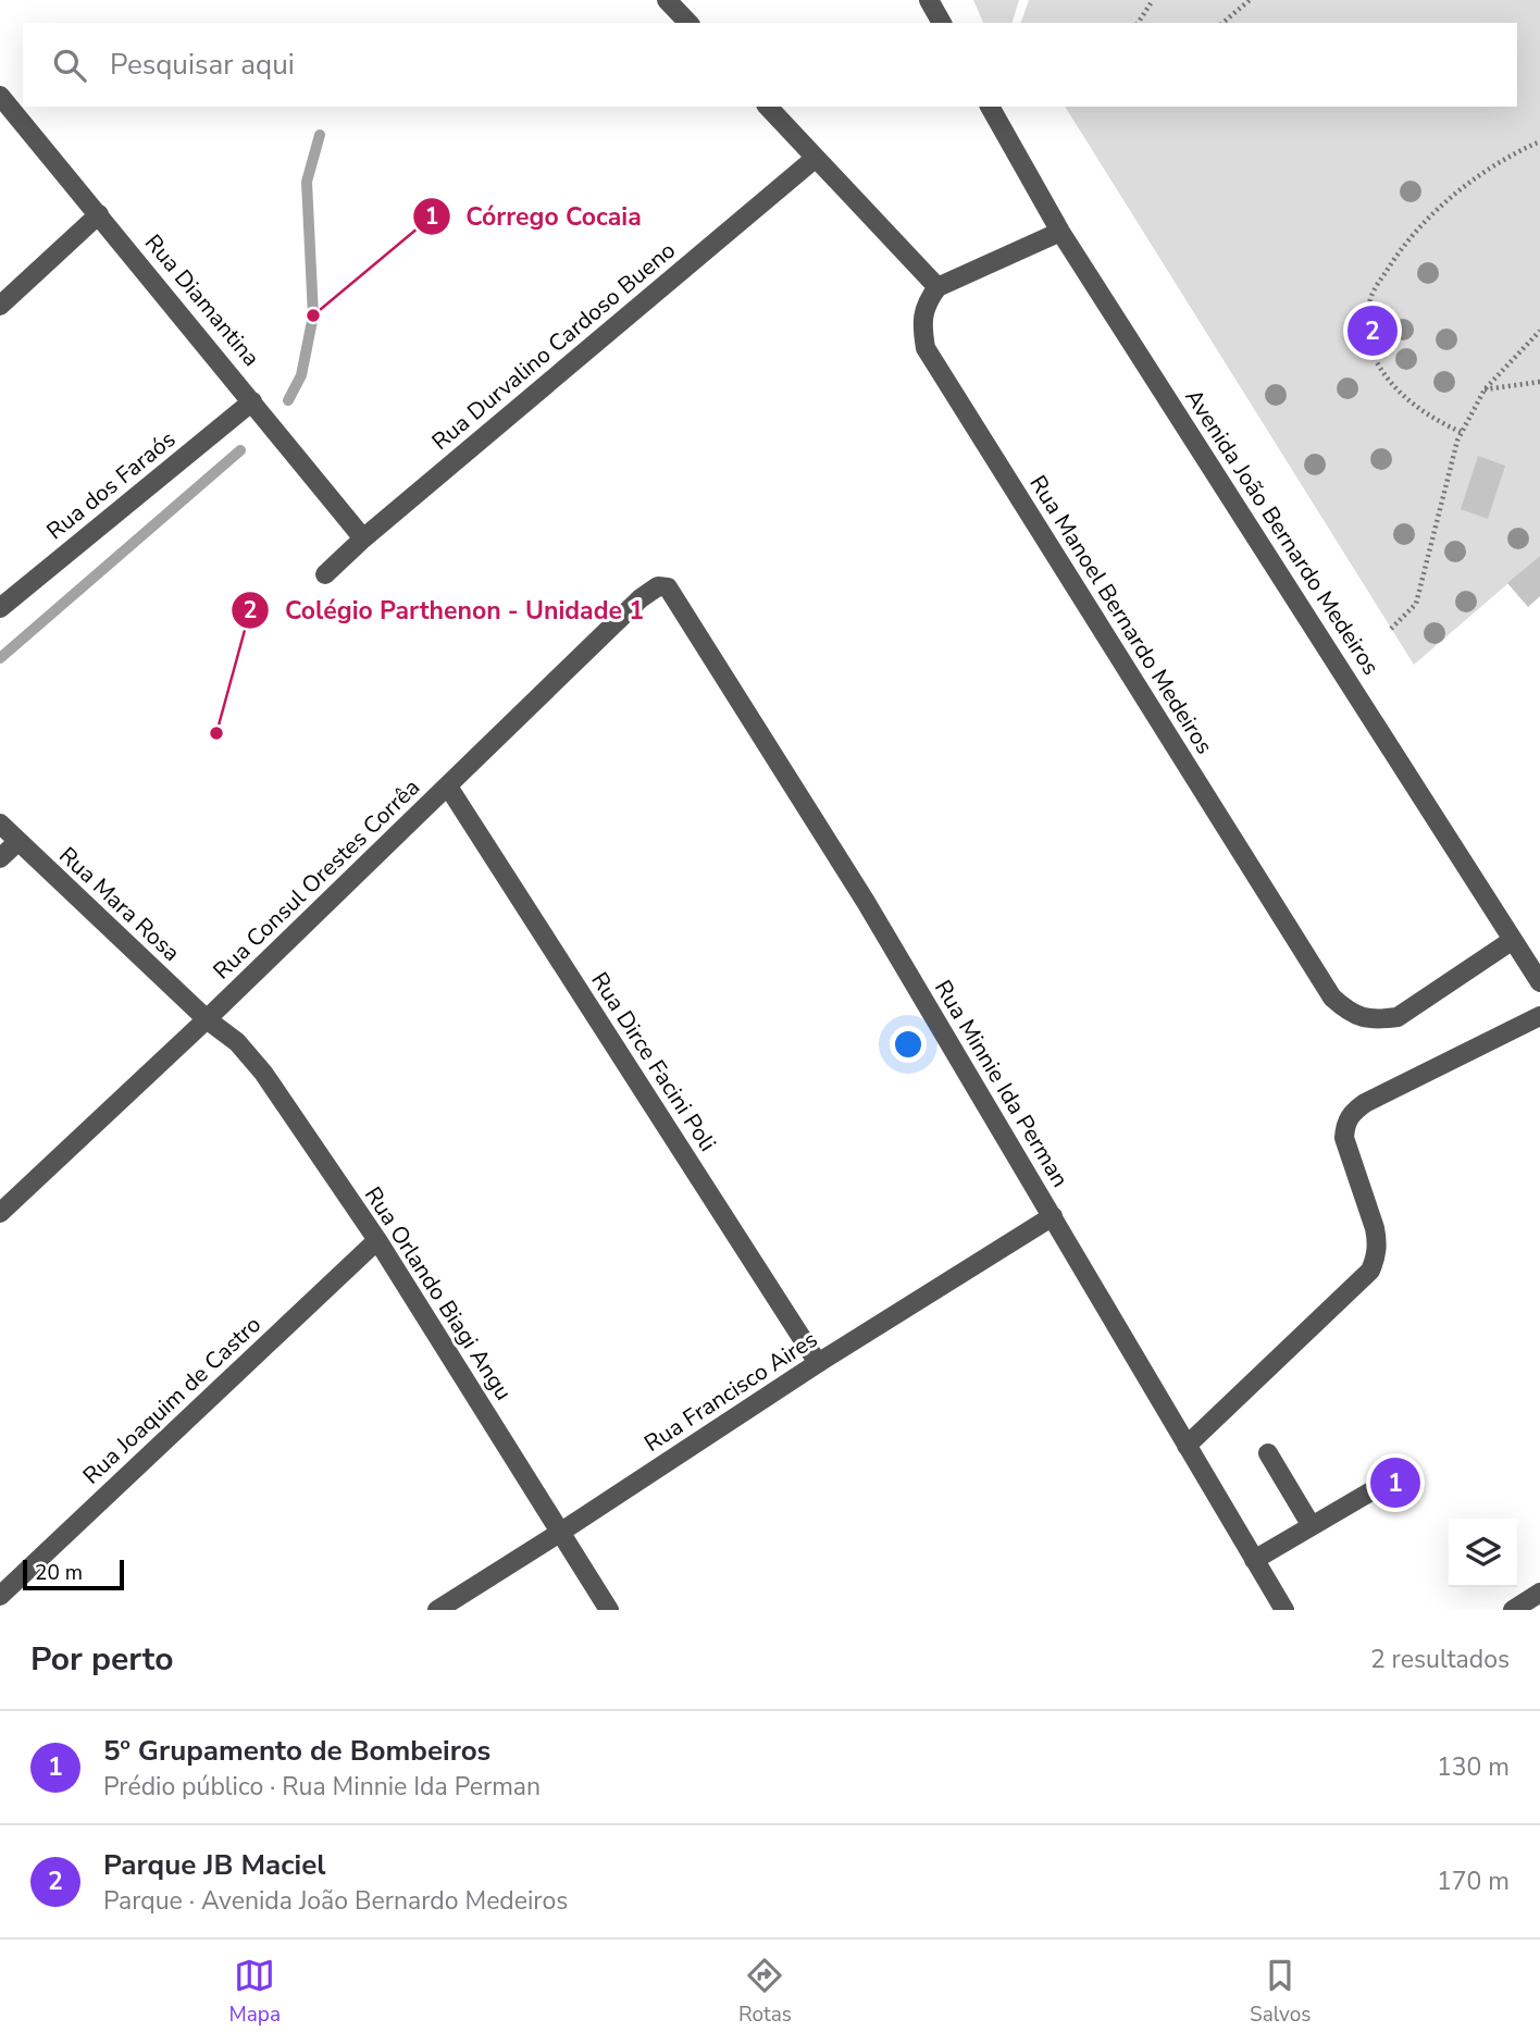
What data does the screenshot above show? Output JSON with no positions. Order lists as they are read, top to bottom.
{
  "streets": {
    "street": [
      "Rua Diamantina",
      "Rua Durvalino Cardoso Bueno",
      "Rua dos Faraós",
      "Avenida João Bernardo Medeiros",
      "Rua Manoel Bernardo Medeiros",
      "Rua Consul Orestes Corrêa",
      "Rua Mara Rosa",
      "Rua Dirce Facini Poli",
      "Rua Minnie Ida Perman",
      "Rua Orlando Biagi Angu",
      "Rua Francisco Aires",
      "Rua Joaquim de Castro"
    ]
  },
  "crossings": [
    ["Rua Diamantina", "Rua Durvalino Cardoso Bueno"],
    ["Rua Diamantina", "Rua dos Faraós"],
    ["Avenida João Bernardo Medeiros", "Rua Manoel Bernardo Medeiros"],
    ["Rua Consul Orestes Corrêa", "Rua Mara Rosa"],
    ["Rua Consul Orestes Corrêa", "Rua Dirce Facini Poli"],
    ["Rua Consul Orestes Corrêa", "Rua Minnie Ida Perman"],
    ["Rua Consul Orestes Corrêa", "Rua Orlando Biagi Angu"],
    ["Rua Mara Rosa", "Rua Orlando Biagi Angu"],
    ["Rua Dirce Facini Poli", "Rua Francisco Aires"],
    ["Rua Minnie Ida Perman", "Rua Francisco Aires"],
    ["Rua Orlando Biagi Angu", "Rua Francisco Aires"],
    ["Rua Orlando Biagi Angu", "Rua Joaquim de Castro"]
  ],
  "places": ["Córrego Cocaia", "Colégio Parthenon - Unidade 1"],
  "scale_bar": "20 m",
  "page": {
    "search": "Pesquisar aqui",
    "pins": ["2", "1"],
    "scale": "20 m",
    "heading": ["Por perto", "2 resultados"],
    "list": [
      {
        "mark": "1",
        "name": "5º Grupamento de Bombeiros",
        "note": "Prédio público · Rua Minnie Ida Perman",
        "value": "130 m"
      },
      {
        "mark": "2",
        "name": "Parque JB Maciel",
        "note": "Parque · Avenida João Bernardo Medeiros",
        "value": "170 m"
      }
    ],
    "nav": ["Mapa", "Rotas", "Salvos"]
  }
}
